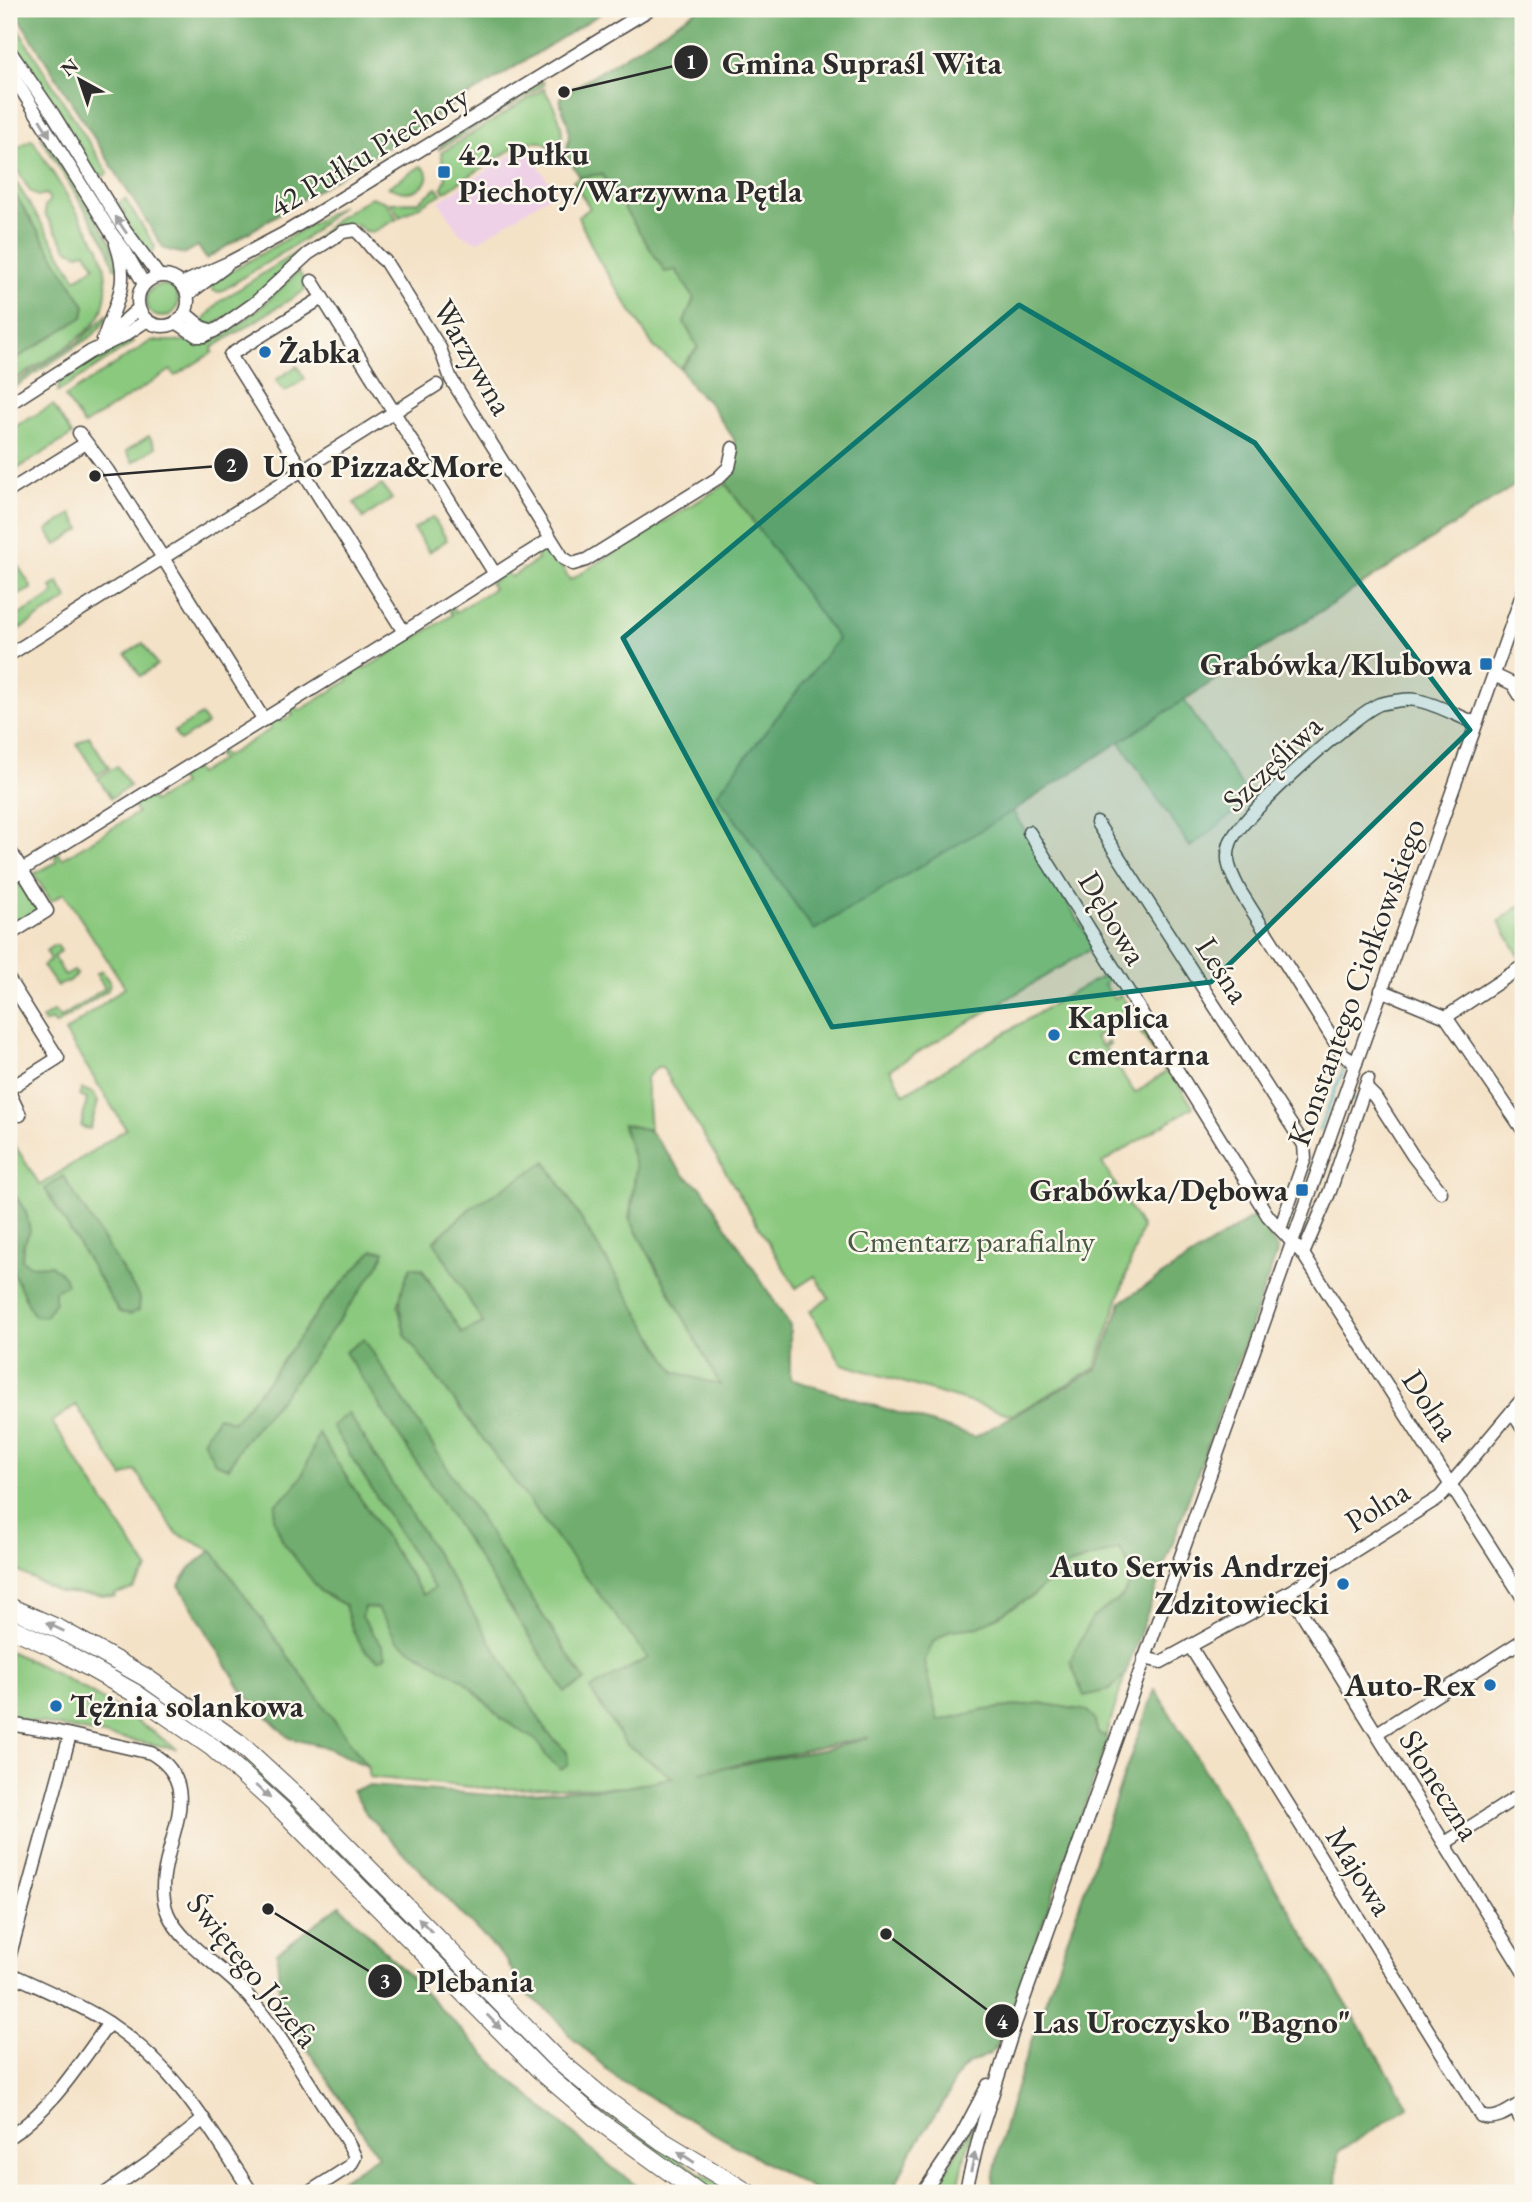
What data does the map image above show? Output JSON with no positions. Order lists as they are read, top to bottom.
{
  "streets": {
    "street": [
      "42 Pułku Piechoty",
      "Warzywna",
      "Szczęśliwa",
      "Dębowa",
      "Leśna",
      "Konstantego Ciołkowskiego",
      "Dolna",
      "Polna",
      "Słoneczna",
      "Majowa",
      "Świętego Józefa"
    ]
  },
  "crossings": [
    ["42 Pułku Piechoty", "Warzywna"],
    ["Szczęśliwa", "Konstantego Ciołkowskiego"],
    ["Dębowa", "Leśna"],
    ["Dębowa", "Konstantego Ciołkowskiego"],
    ["Dębowa", "Dolna"],
    ["Konstantego Ciołkowskiego", "Dolna"],
    ["Konstantego Ciołkowskiego", "Polna"],
    ["Dolna", "Polna"],
    ["Polna", "Słoneczna"],
    ["Polna", "Majowa"]
  ],
  "parks": ["Cmentarz parafialny"],
  "places": {
    "other": [
      "Gmina Supraśl Wita",
      "Żabka",
      "Uno Pizza&More",
      "Kaplica cmentarna",
      "Auto Serwis Andrzej Zdzitowiecki",
      "Auto-Rex",
      "Tężnia solankowa",
      "Plebania",
      "Las Uroczysko \"Bagno\""
    ],
    "transit": ["42. Pułku Piechoty/Warzywna Pętla", "Grabówka/Klubowa", "Grabówka/Dębowa"]
  },
  "north": "top left"
}
